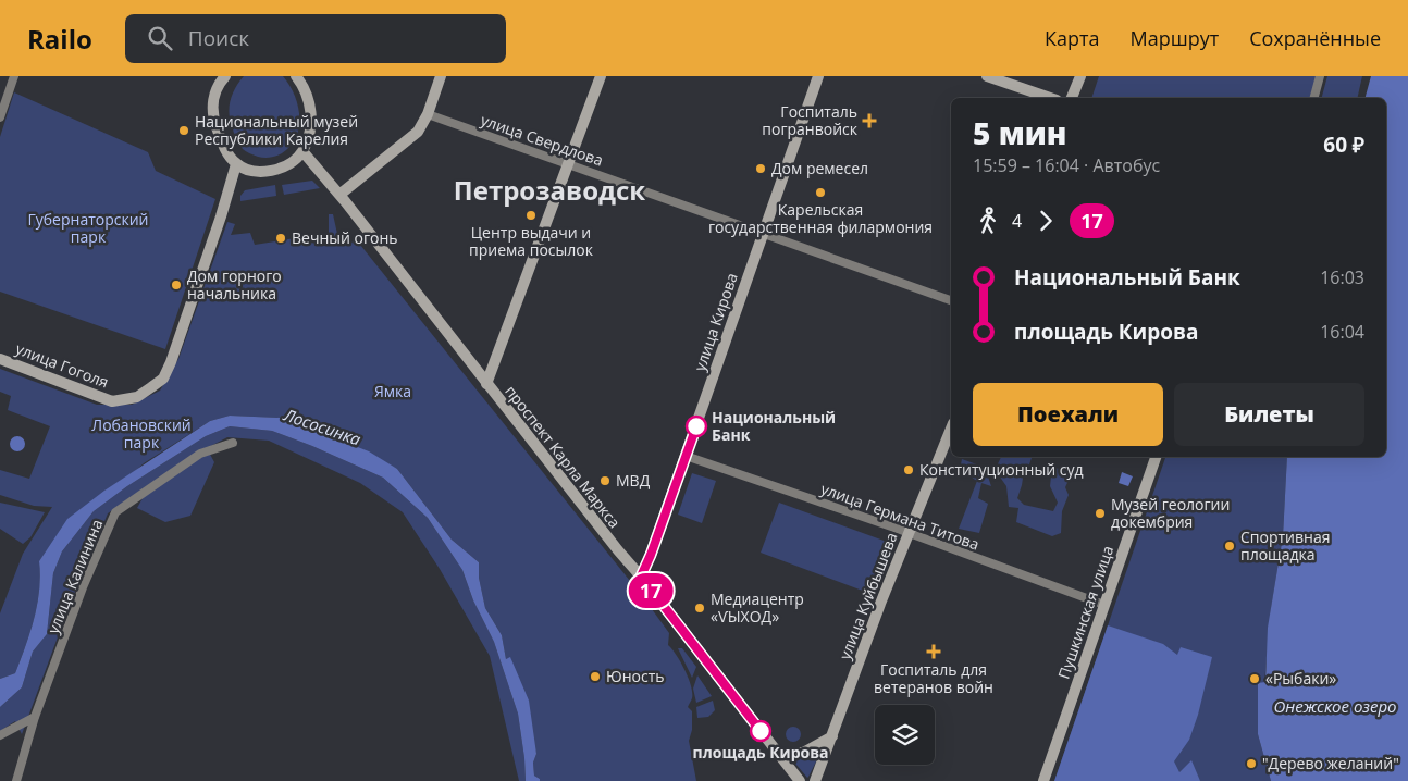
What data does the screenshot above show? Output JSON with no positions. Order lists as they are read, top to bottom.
{
  "streets": {
    "main road": [
      "улица Кирова",
      "улица Гоголя",
      "проспект Карла Маркса",
      "улица Куйбышева",
      "Пушкинская улица"
    ],
    "street": ["улица Свердлова", "улица Германа Титова", "улица Калинина"]
  },
  "crossings": [
    ["улица Свердлова", "улица Кирова"],
    ["улица Кирова", "проспект Карла Маркса"],
    ["улица Кирова", "улица Германа Титова"],
    ["улица Германа Титова", "улица Куйбышева"],
    ["улица Германа Титова", "Пушкинская улица"]
  ],
  "districts": ["Петрозаводск"],
  "water": ["Лососинка", "Онежское озеро"],
  "parks": ["Губернаторский парк", "Ямка", "Лобановский парк"],
  "places": {
    "health": ["Госпиталь погранвойск", "Госпиталь для ветеранов войн"],
    "other": [
      "Национальный музей Республики Карелия",
      "Дом ремесел",
      "Карельская государственная филармония",
      "Центр выдачи и приема посылок",
      "Вечный огонь",
      "Дом горного начальника",
      "Национальный Банк",
      "Конституционный суд",
      "МВД",
      "Музей геологии докембрия",
      "Спортивная площадка",
      "Медиацентр «ѴЫХОД»",
      "Юность",
      "«Рыбаки»",
      "площадь Кирова",
      "\"Дерево желаний\""
    ]
  },
  "lines": ["bus line 17"],
  "page": {
    "header": "Railo",
    "search": "Поиск",
    "nav": ["Карта", "Маршрут", "Сохранённые"],
    "on_map": "17",
    "heading": ["5 мин", "15:59 – 16:04 · Автобус", "60 ₽"],
    "legs": ["4", "17"],
    "list": [
      {
        "name": "Национальный Банк",
        "value": "16:03"
      },
      {
        "name": "площадь Кирова",
        "value": "16:04"
      }
    ],
    "buttons": ["Поехали", "Билеты"]
  }
}
